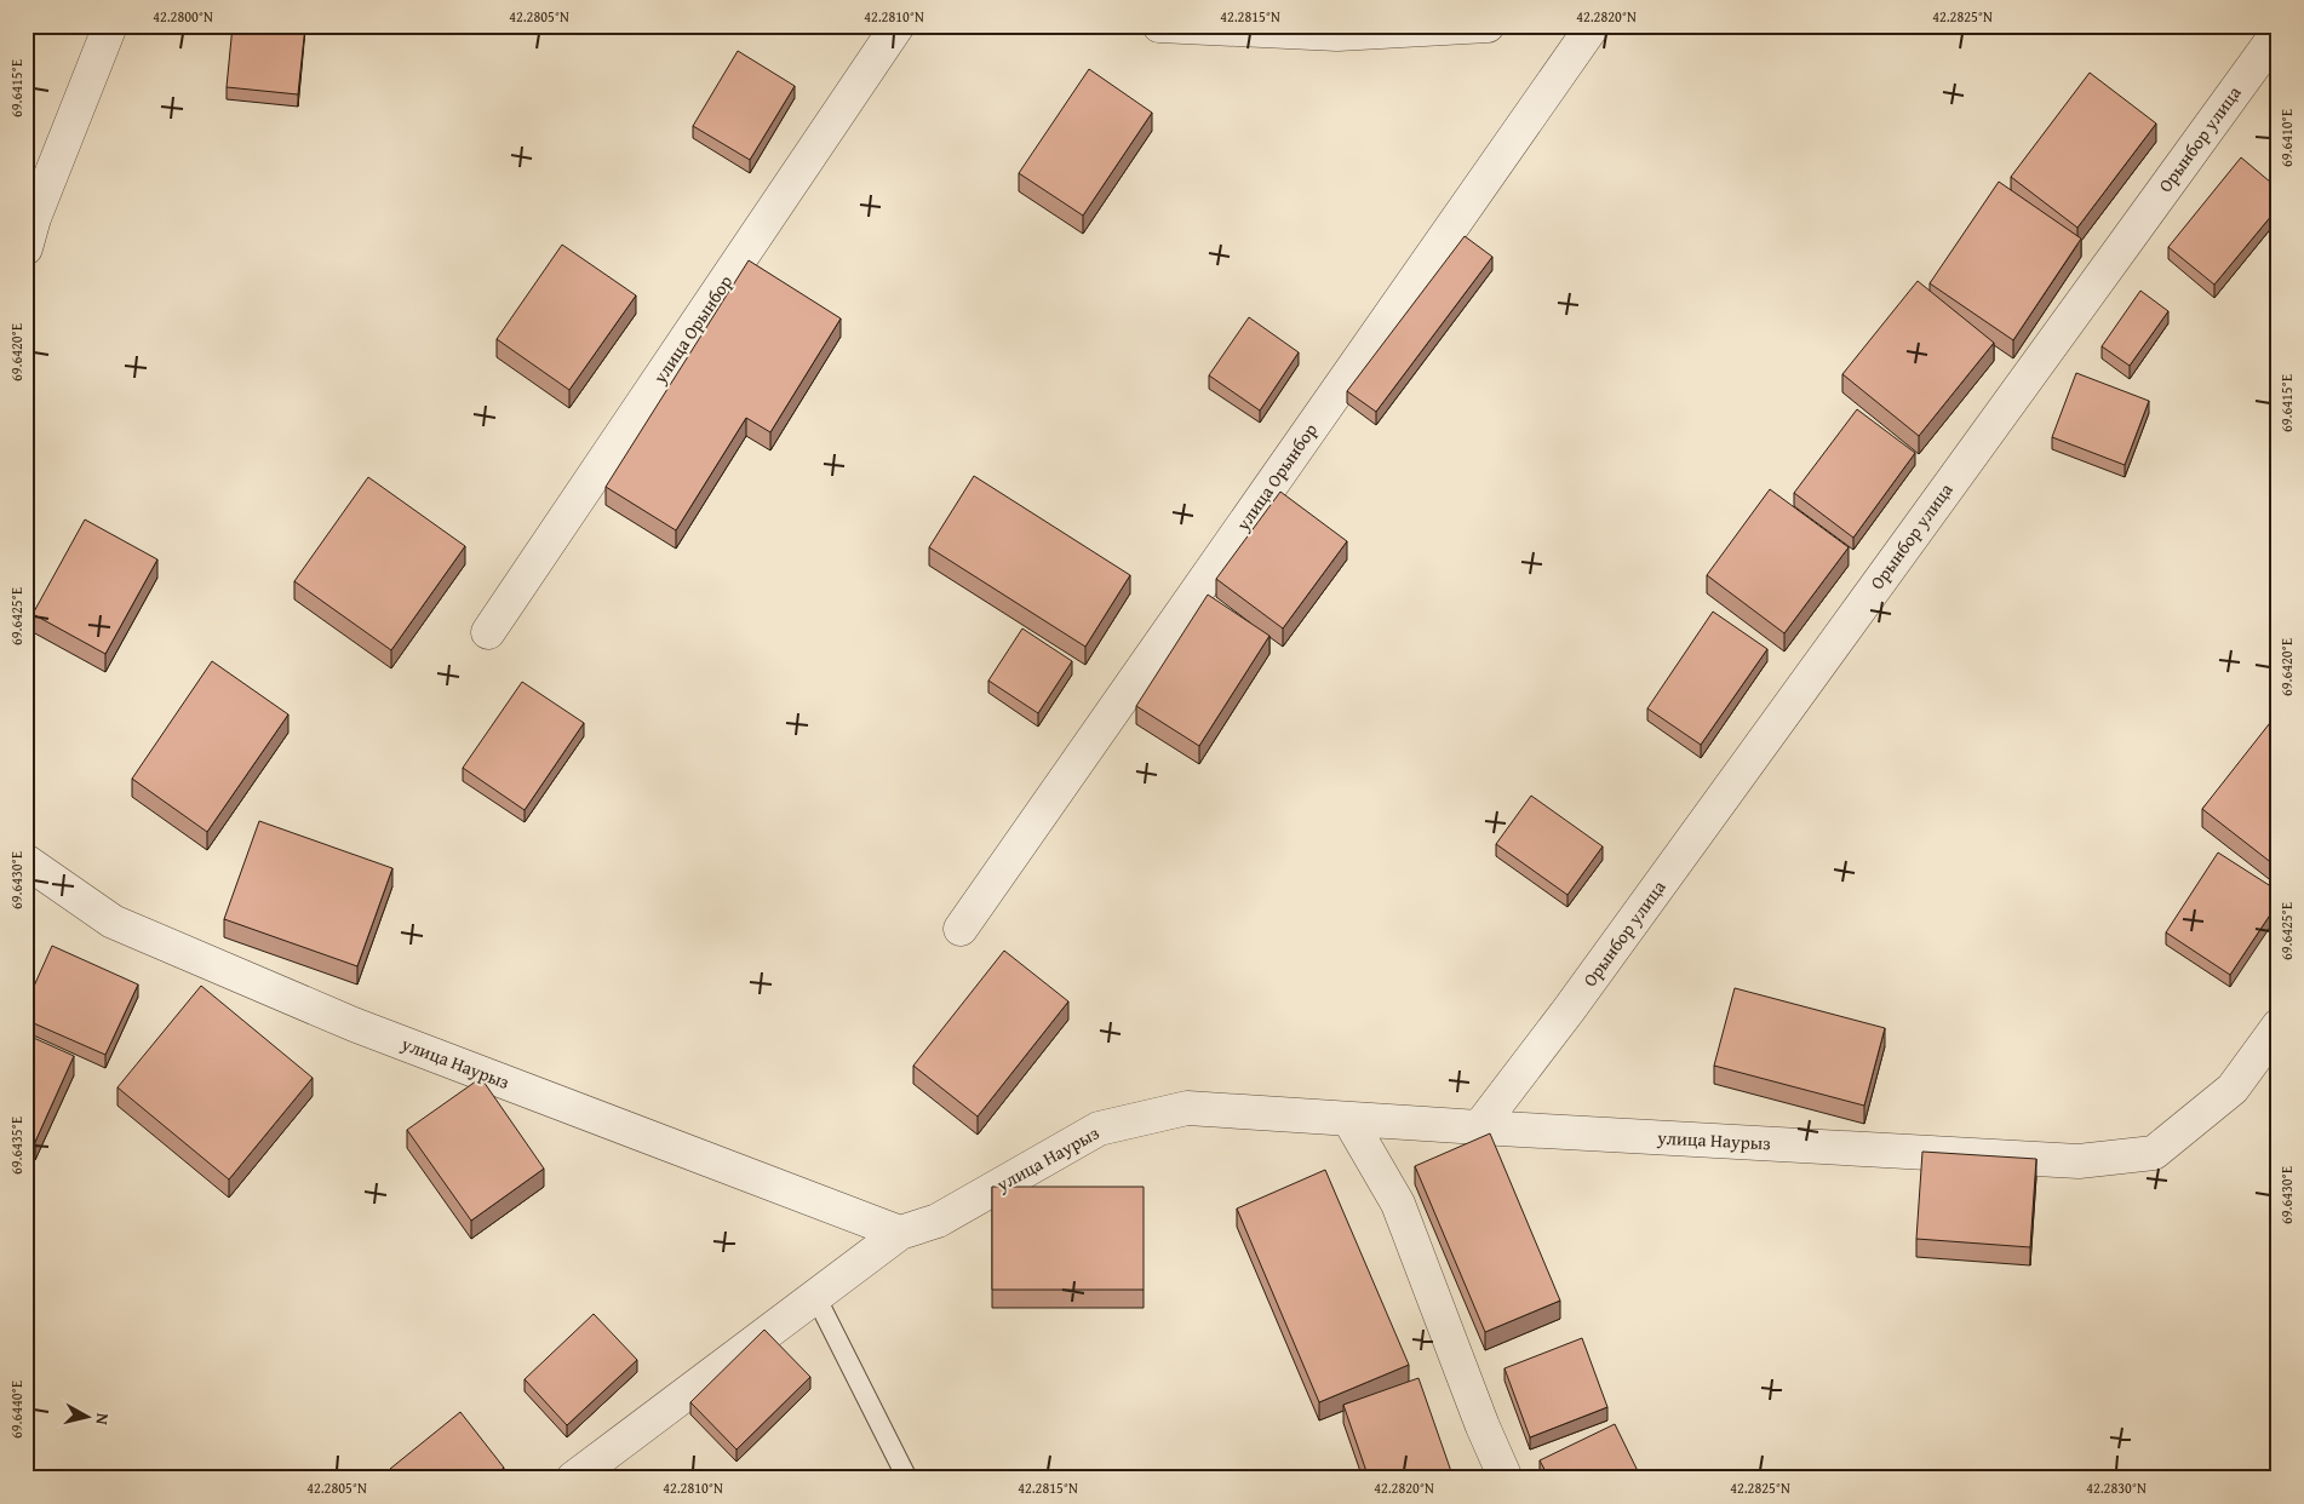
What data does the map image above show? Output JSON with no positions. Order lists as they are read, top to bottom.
{
  "streets": {
    "street": ["Орынбор улица", "улица Орынбор", "улица Наурыз"]
  },
  "crossings": [
    ["Орынбор улица", "улица Наурыз"]
  ],
  "north": "right",
  "coordinates": [
    "42.2800°N",
    "42.2805°N",
    "42.2810°N",
    "42.2815°N",
    "42.2820°N",
    "42.2825°N",
    "69.6415°E",
    "69.6410°E",
    "69.6420°E",
    "69.6425°E",
    "69.6430°E",
    "69.6435°E",
    "69.6440°E",
    "42.2830°N"
  ]
}
